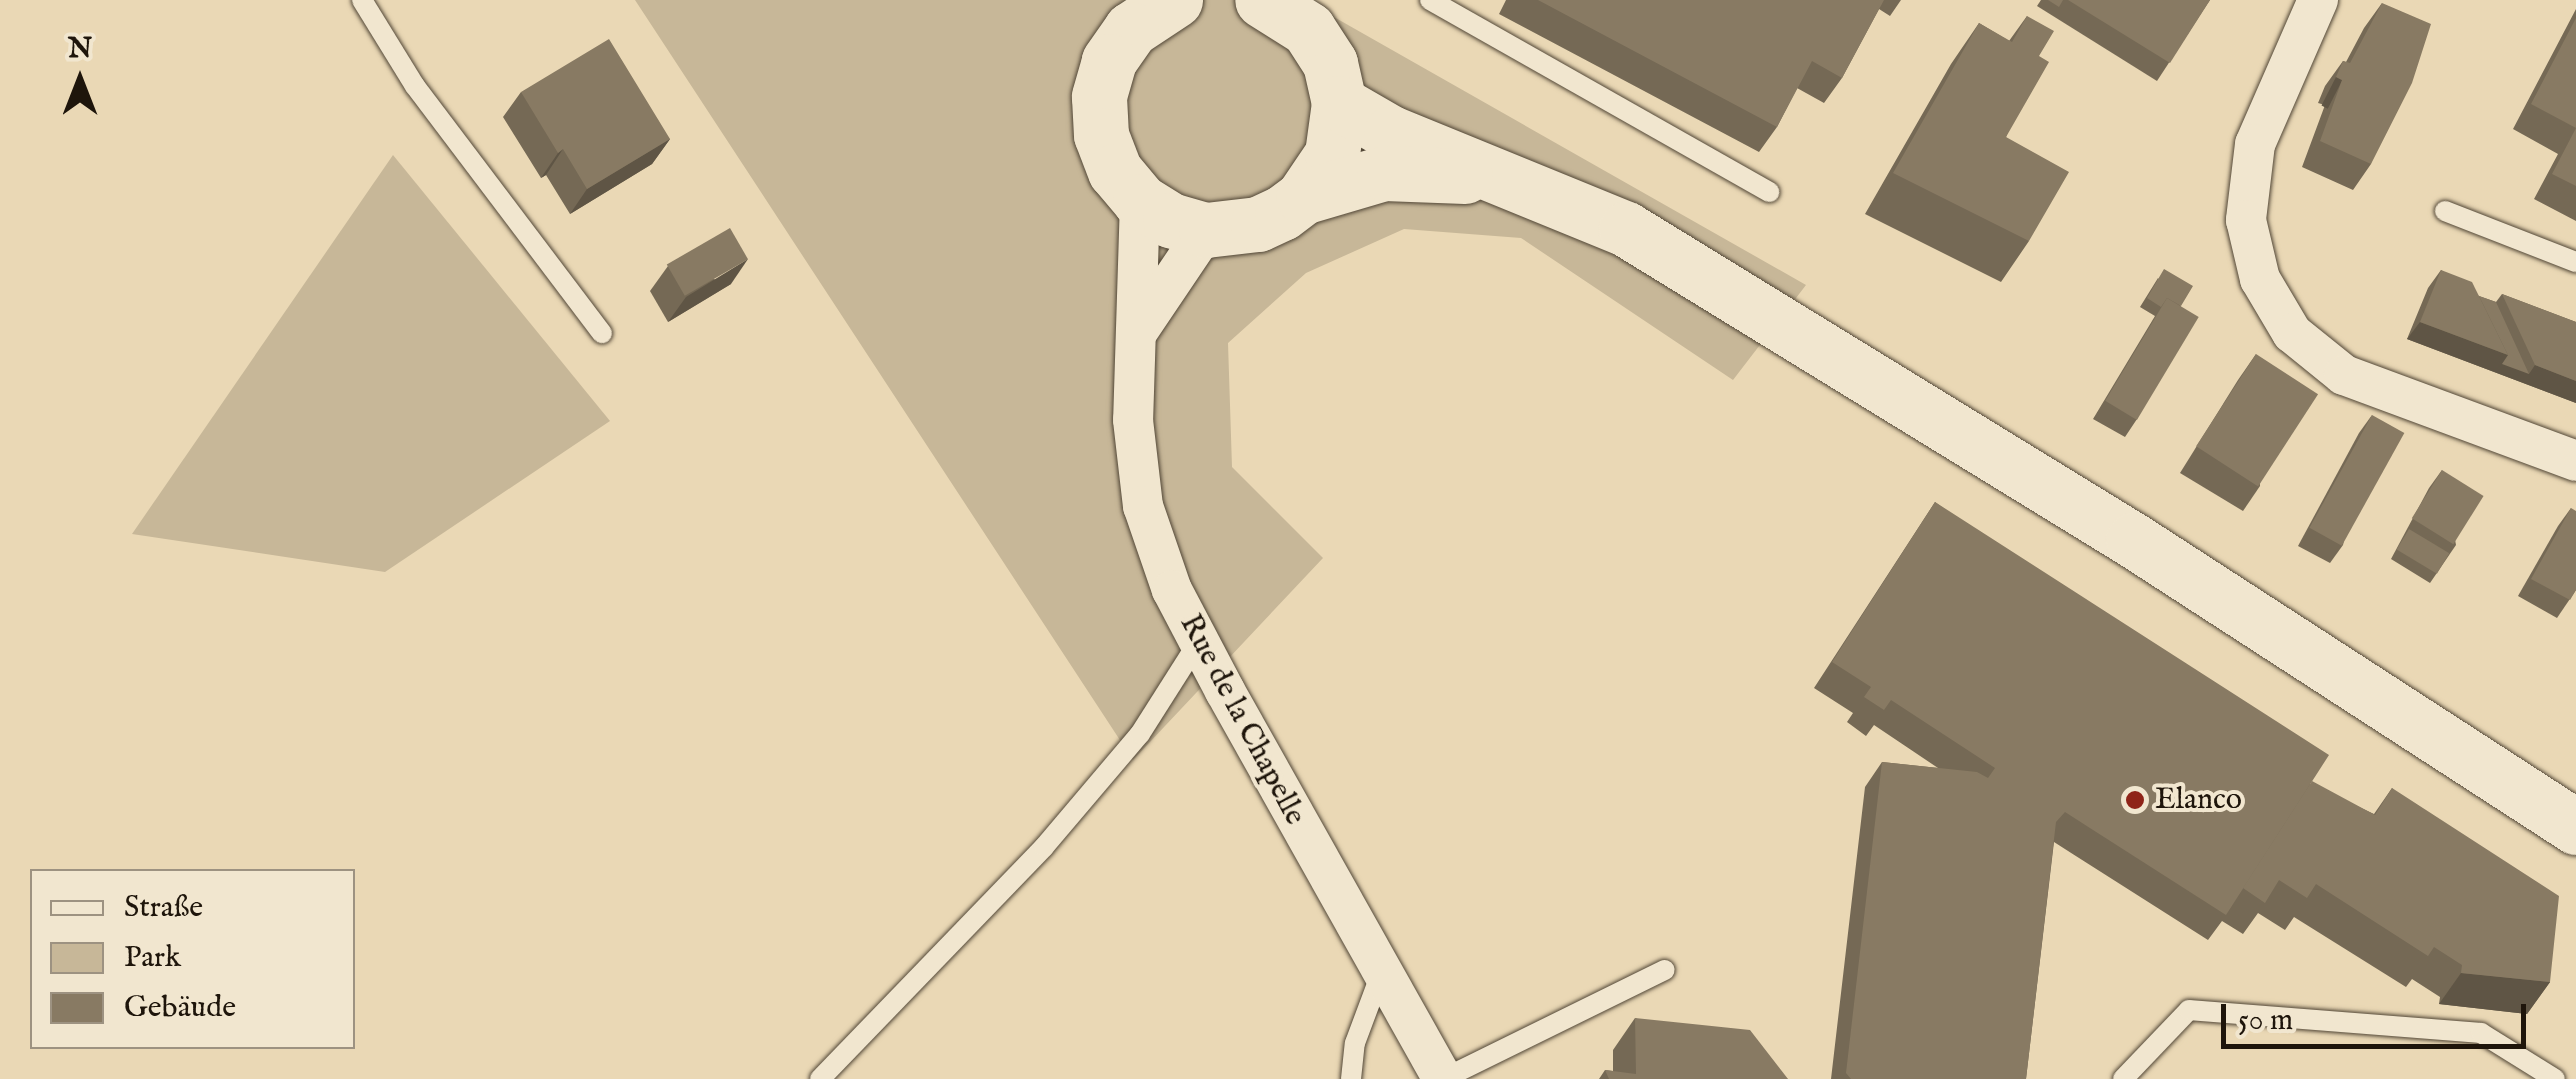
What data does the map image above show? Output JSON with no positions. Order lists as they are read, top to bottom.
{
  "streets": {
    "street": ["Rue de la Chapelle"]
  },
  "places": ["Elanco"],
  "legend": ["Straße", "Park", "Gebäude"],
  "scale_bar": "50 m",
  "north": "top"
}
